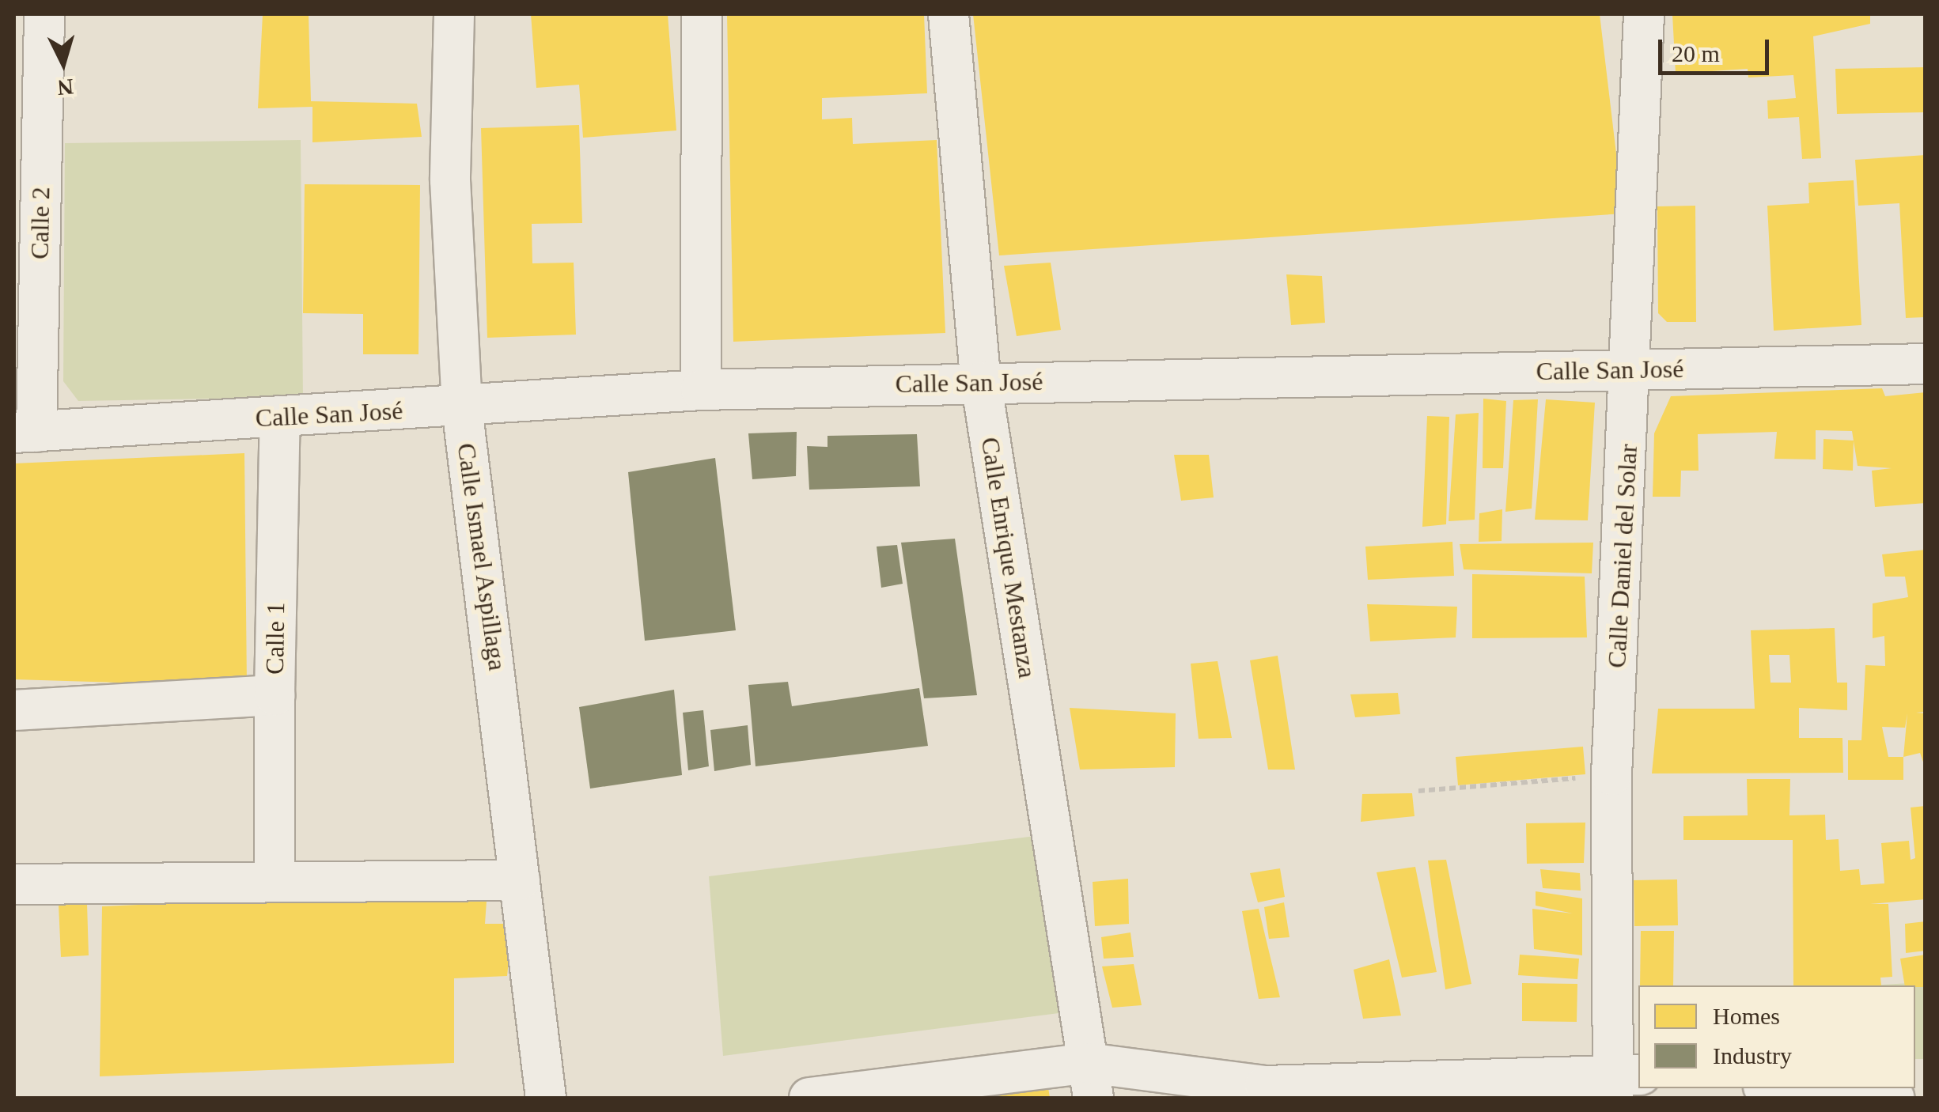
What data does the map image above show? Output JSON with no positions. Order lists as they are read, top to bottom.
{
  "streets": {
    "street": [
      "Calle 2",
      "Calle San José",
      "Calle Daniel del Solar",
      "Calle Ismael Aspillaga",
      "Calle Enrique Mestanza",
      "Calle 1"
    ]
  },
  "crossings": [
    ["Calle 2", "Calle San José"],
    ["Calle San José", "Calle Daniel del Solar"],
    ["Calle San José", "Calle Ismael Aspillaga"],
    ["Calle San José", "Calle Enrique Mestanza"],
    ["Calle San José", "Calle 1"]
  ],
  "legend": ["Homes", "Industry"],
  "scale_bar": "20 m",
  "north": "bottom"
}
